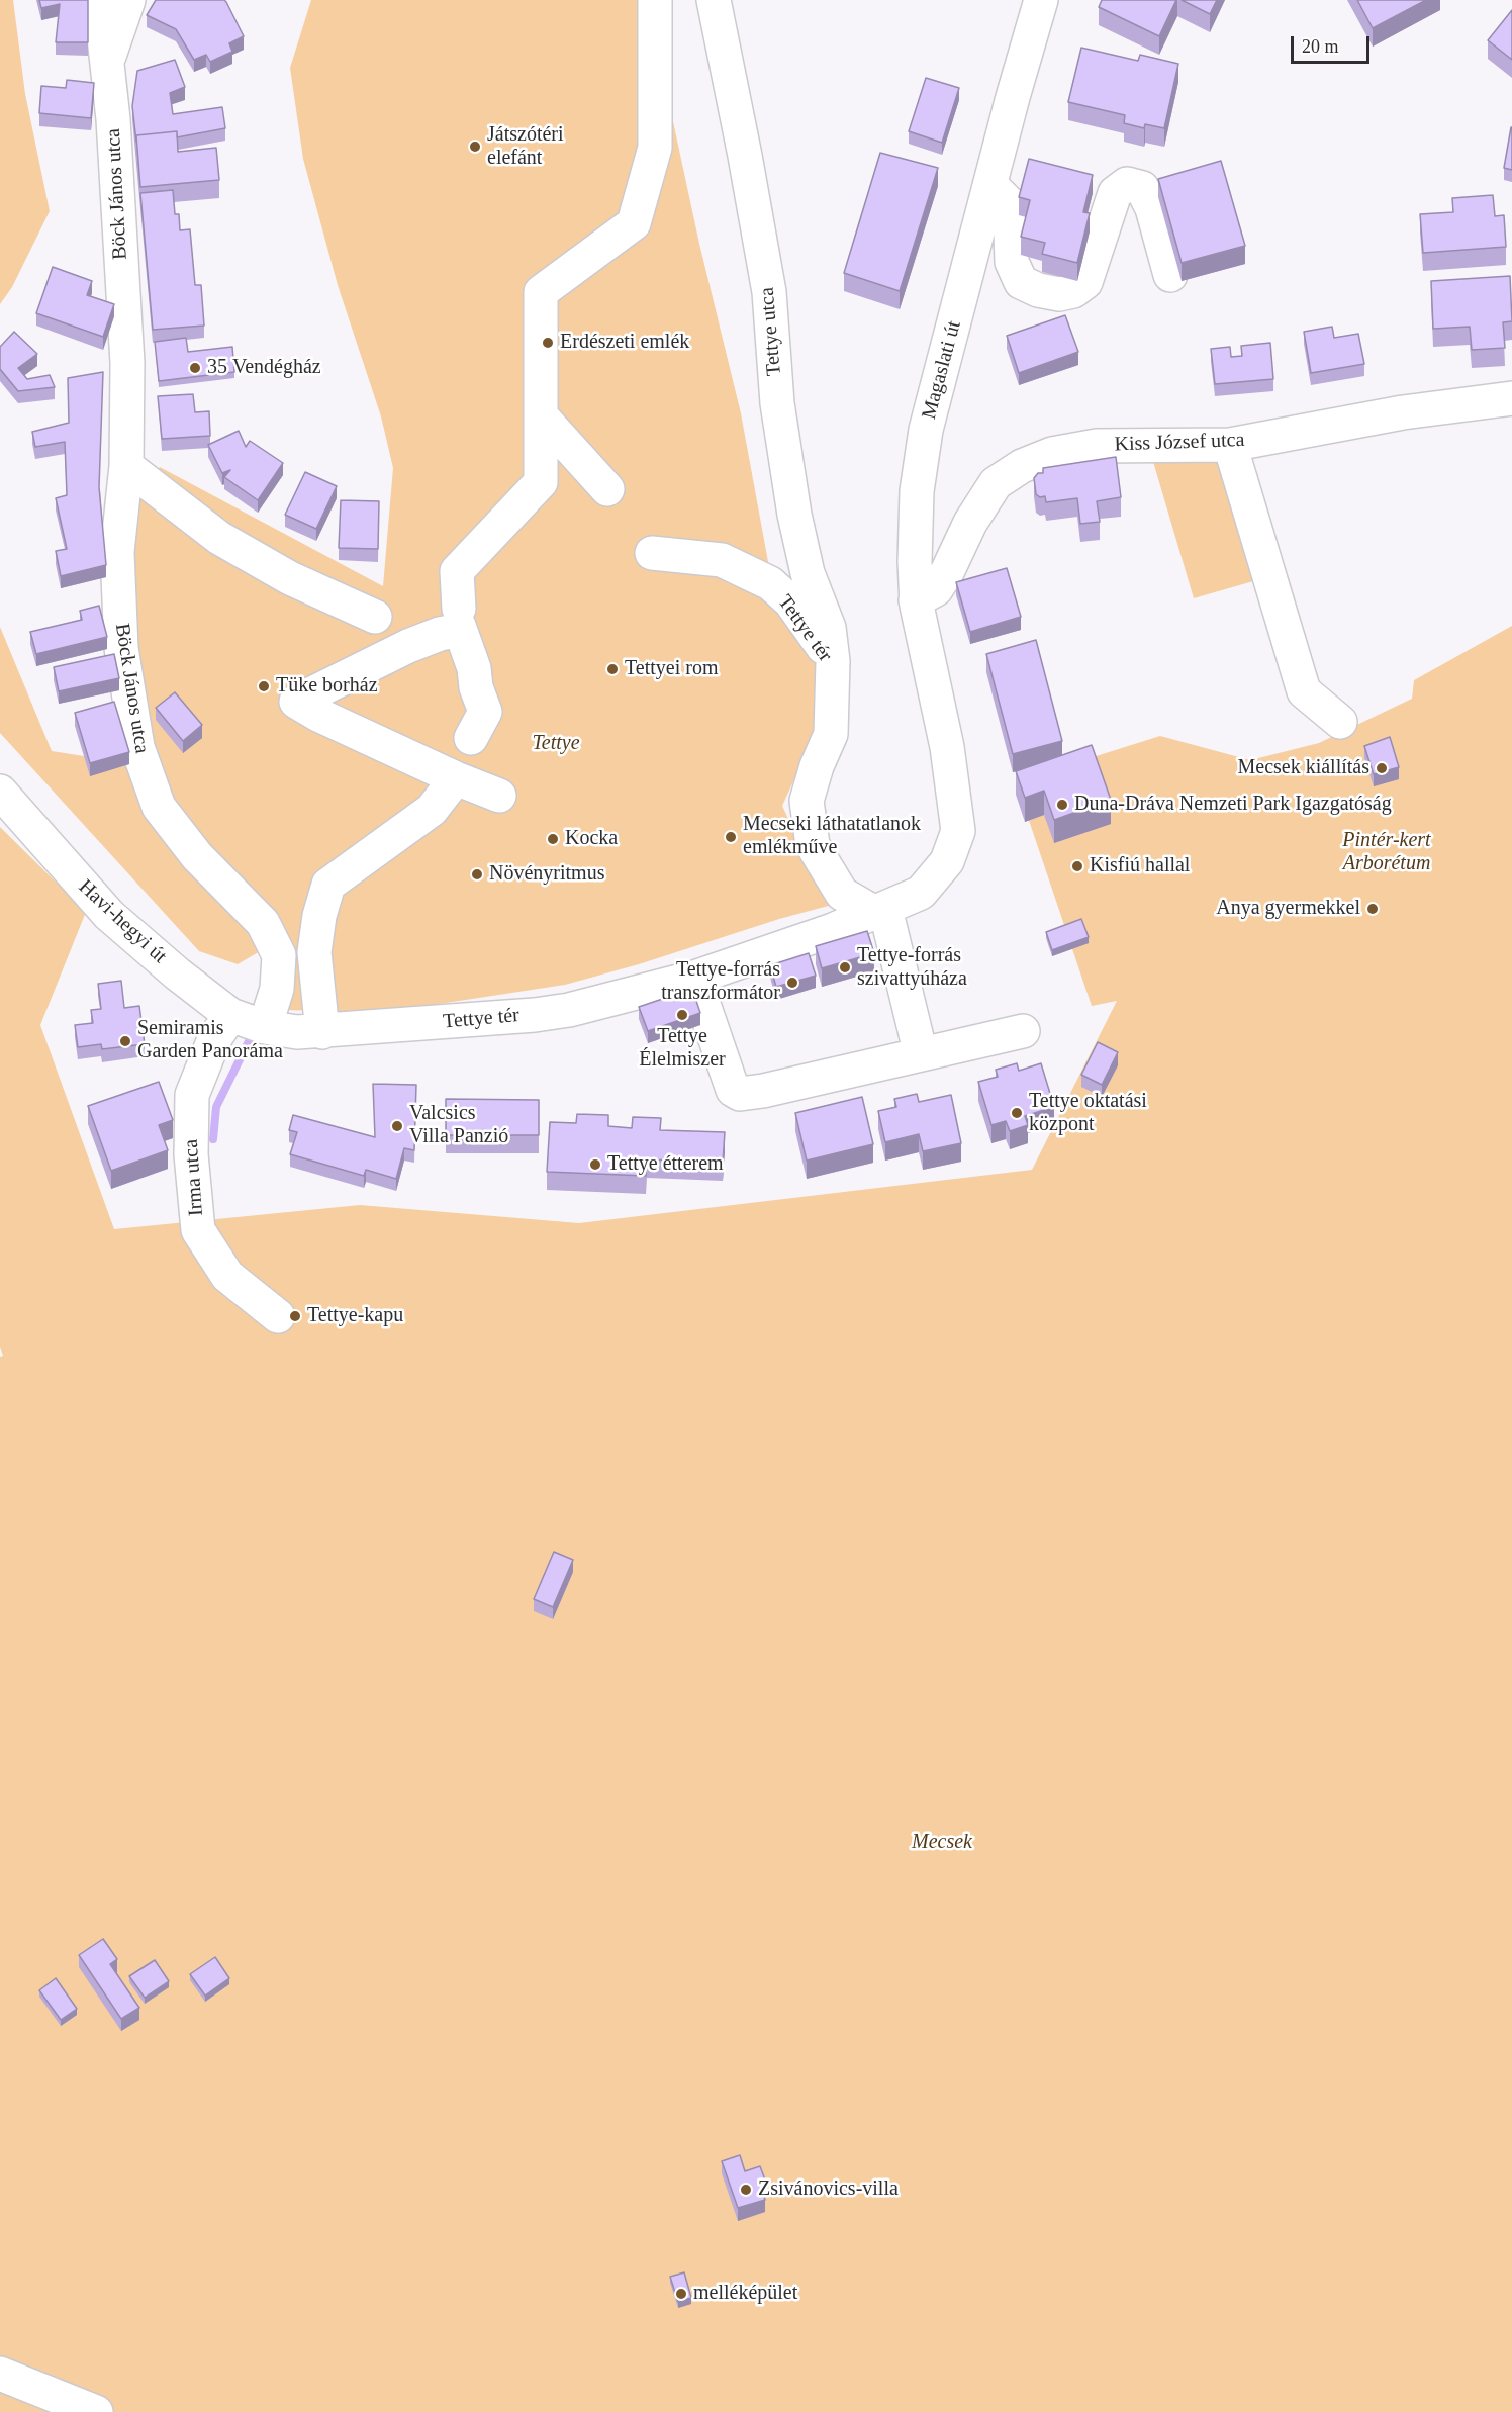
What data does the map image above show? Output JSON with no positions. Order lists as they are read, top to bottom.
{
  "streets": {
    "street": [
      "Böck János utca",
      "Tettye utca",
      "Magaslati út",
      "Kiss József utca",
      "Tettye tér",
      "Havi-hegyi út",
      "Irma utca"
    ]
  },
  "crossings": [
    ["Böck János utca", "Tettye tér"],
    ["Böck János utca", "Havi-hegyi út"],
    ["Tettye utca", "Tettye tér"],
    ["Magaslati út", "Kiss József utca"],
    ["Magaslati út", "Tettye tér"],
    ["Tettye tér", "Havi-hegyi út"],
    ["Havi-hegyi út", "Irma utca"]
  ],
  "parks": ["Tettye", "Pintér-kert Arborétum", "Mecsek"],
  "places": [
    "Játszótéri elefánt",
    "Erdészeti emlék",
    "35 Vendégház",
    "Tettyei rom",
    "Tüke borház",
    "Mecsek kiállítás",
    "Duna-Dráva Nemzeti Park Igazgatóság",
    "Mecseki láthatatlanok emlékműve",
    "Kocka",
    "Kisfiú hallal",
    "Növényritmus",
    "Anya gyermekkel",
    "Tettye-forrás szivattyúháza",
    "Tettye-forrás transzformátor",
    "Tettye Élelmiszer",
    "Semiramis Garden Panoráma",
    "Tettye oktatási központ",
    "Valcsics Villa Panzió",
    "Tettye étterem",
    "Tettye-kapu",
    "Zsivánovics-villa",
    "melléképület"
  ],
  "scale_bar": "20 m"
}
